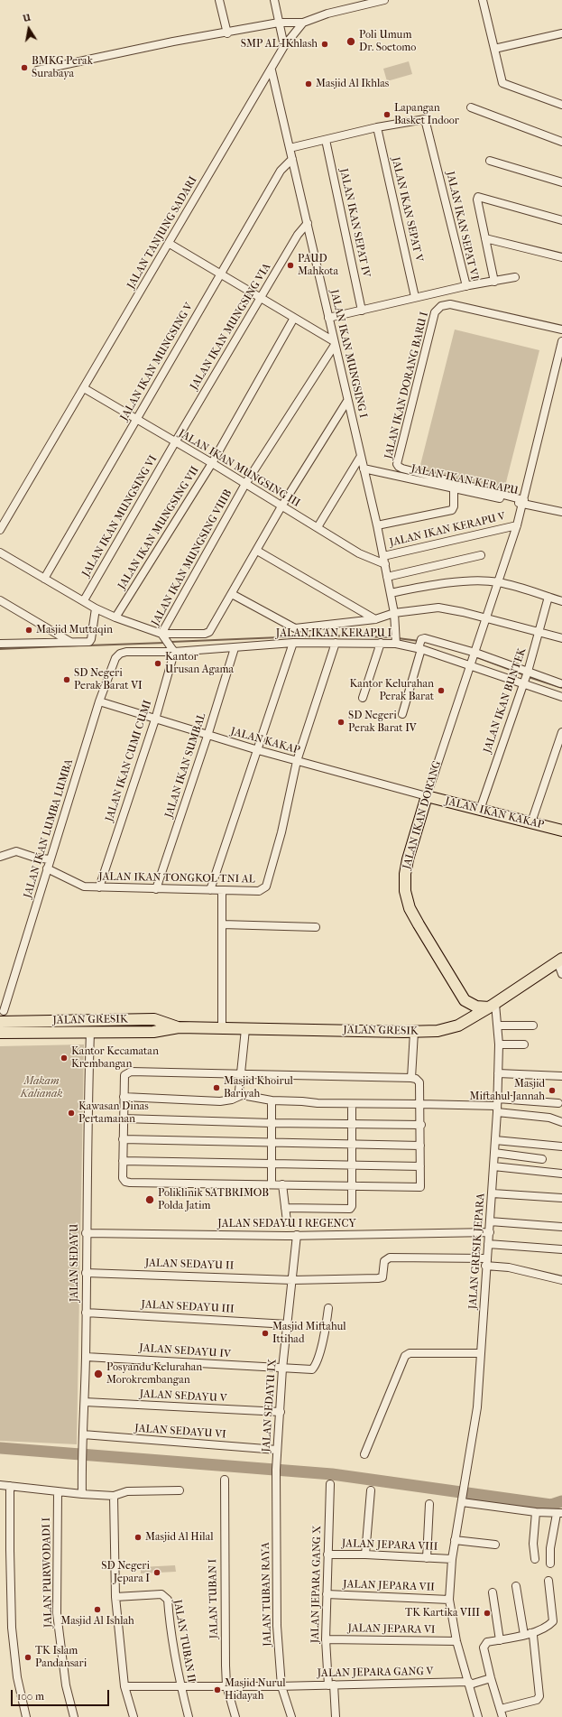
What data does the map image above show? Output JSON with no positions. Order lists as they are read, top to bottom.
{
  "streets": {
    "highway": ["JALAN IKAN KAKAP", "JALAN IKAN DORANG", "JALAN GRESIK"],
    "street": [
      "JALAN IKAN SEPAT V",
      "JALAN IKAN SEPAT IV",
      "JALAN IKAN SEPAT VI",
      "JALAN TANJUNG SADARI",
      "JALAN IKAN MUNGSING VIA",
      "JALAN IKAN MUNGSING I",
      "JALAN IKAN MUNGSING V",
      "JALAN IKAN DORANG BARU I",
      "JALAN IKAN MUNGSING III",
      "JALAN IKAN KERAPU",
      "JALAN IKAN MUNGSING VI",
      "JALAN IKAN MUNGSING VII",
      "JALAN IKAN KERAPU V",
      "JALAN IKAN MUNGSING VIIIB",
      "JALAN IKAN KERAPU I",
      "JALAN IKAN BUNTEK",
      "JALAN KAKAP",
      "JALAN IKAN CUMI CUMI",
      "JALAN IKAN SUMBAL",
      "JALAN IKAN LUMBA LUMBA",
      "JALAN IKAN TONGKOL TNI AL",
      "JALAN SEDAYU I REGENCY",
      "JALAN GRESIK JEPARA",
      "JALAN SEDAYU",
      "JALAN SEDAYU II",
      "JALAN SEDAYU III",
      "JALAN SEDAYU IV",
      "JALAN SEDAYU V",
      "JALAN SEDAYU IX",
      "JALAN SEDAYU VI",
      "JALAN JEPARA VIII",
      "JALAN PURWODADI I",
      "JALAN JEPARA GANG X",
      "JALAN JEPARA VII",
      "JALAN TUBAN RAYA",
      "JALAN TUBAN I",
      "JALAN JEPARA VI",
      "JALAN TUBAN II",
      "JALAN JEPARA GANG V"
    ]
  },
  "crossings": [
    ["JALAN IKAN SEPAT V", "JALAN IKAN SEPAT VI"],
    ["JALAN IKAN SEPAT IV", "JALAN IKAN SEPAT VI"],
    ["JALAN IKAN SEPAT VI", "JALAN IKAN MUNGSING I"],
    ["JALAN TANJUNG SADARI", "JALAN IKAN MUNGSING I"],
    ["JALAN TANJUNG SADARI", "JALAN IKAN MUNGSING III"],
    ["JALAN IKAN MUNGSING VIA", "JALAN IKAN MUNGSING I"],
    ["JALAN IKAN MUNGSING VIA", "JALAN IKAN MUNGSING III"],
    ["JALAN IKAN MUNGSING VIA", "JALAN IKAN MUNGSING VI"],
    ["JALAN IKAN MUNGSING I", "JALAN IKAN MUNGSING V"],
    ["JALAN IKAN MUNGSING I", "JALAN IKAN MUNGSING III"],
    ["JALAN IKAN MUNGSING I", "JALAN IKAN KERAPU"],
    ["JALAN IKAN MUNGSING I", "JALAN IKAN KERAPU V"],
    ["JALAN IKAN MUNGSING I", "JALAN IKAN MUNGSING VIIIB"],
    ["JALAN IKAN MUNGSING I", "JALAN IKAN KERAPU I"],
    ["JALAN IKAN MUNGSING V", "JALAN IKAN MUNGSING III"],
    ["JALAN IKAN DORANG BARU I", "JALAN IKAN KERAPU"],
    ["JALAN IKAN MUNGSING III", "JALAN IKAN MUNGSING VI"],
    ["JALAN IKAN MUNGSING III", "JALAN IKAN MUNGSING VII"],
    ["JALAN IKAN MUNGSING III", "JALAN IKAN MUNGSING VIIIB"],
    ["JALAN IKAN MUNGSING VIIIB", "JALAN IKAN KERAPU I"],
    ["JALAN IKAN MUNGSING VIIIB", "JALAN IKAN CUMI CUMI"],
    ["JALAN IKAN KERAPU I", "JALAN IKAN BUNTEK"],
    ["JALAN IKAN KERAPU I", "JALAN IKAN CUMI CUMI"],
    ["JALAN IKAN KERAPU I", "JALAN IKAN SUMBAL"],
    ["JALAN IKAN KERAPU I", "JALAN IKAN DORANG"],
    ["JALAN IKAN KERAPU I", "JALAN IKAN LUMBA LUMBA"],
    ["JALAN IKAN KERAPU I", "JALAN IKAN TONGKOL TNI AL"],
    ["JALAN IKAN BUNTEK", "JALAN IKAN KAKAP"],
    ["JALAN KAKAP", "JALAN IKAN CUMI CUMI"],
    ["JALAN KAKAP", "JALAN IKAN SUMBAL"],
    ["JALAN KAKAP", "JALAN IKAN KAKAP"],
    ["JALAN KAKAP", "JALAN IKAN DORANG"],
    ["JALAN KAKAP", "JALAN IKAN LUMBA LUMBA"],
    ["JALAN KAKAP", "JALAN IKAN TONGKOL TNI AL"],
    ["JALAN IKAN CUMI CUMI", "JALAN IKAN TONGKOL TNI AL"],
    ["JALAN IKAN SUMBAL", "JALAN IKAN TONGKOL TNI AL"],
    ["JALAN IKAN KAKAP", "JALAN IKAN DORANG"],
    ["JALAN IKAN LUMBA LUMBA", "JALAN IKAN TONGKOL TNI AL"],
    ["JALAN IKAN LUMBA LUMBA", "JALAN GRESIK"],
    ["JALAN GRESIK", "JALAN GRESIK JEPARA"],
    ["JALAN GRESIK", "JALAN SEDAYU"],
    ["JALAN SEDAYU I REGENCY", "JALAN GRESIK JEPARA"],
    ["JALAN SEDAYU I REGENCY", "JALAN SEDAYU"],
    ["JALAN SEDAYU I REGENCY", "JALAN SEDAYU IX"],
    ["JALAN GRESIK JEPARA", "JALAN SEDAYU II"],
    ["JALAN GRESIK JEPARA", "JALAN JEPARA VIII"],
    ["JALAN GRESIK JEPARA", "JALAN JEPARA VII"],
    ["JALAN GRESIK JEPARA", "JALAN JEPARA VI"],
    ["JALAN GRESIK JEPARA", "JALAN JEPARA GANG V"],
    ["JALAN SEDAYU", "JALAN SEDAYU II"],
    ["JALAN SEDAYU", "JALAN SEDAYU III"],
    ["JALAN SEDAYU", "JALAN SEDAYU IV"],
    ["JALAN SEDAYU", "JALAN SEDAYU V"],
    ["JALAN SEDAYU", "JALAN SEDAYU VI"],
    ["JALAN SEDAYU II", "JALAN SEDAYU IX"],
    ["JALAN SEDAYU III", "JALAN SEDAYU IX"],
    ["JALAN SEDAYU IV", "JALAN SEDAYU IX"],
    ["JALAN SEDAYU V", "JALAN SEDAYU IX"],
    ["JALAN SEDAYU IX", "JALAN SEDAYU VI"],
    ["JALAN SEDAYU IX", "JALAN TUBAN RAYA"],
    ["JALAN JEPARA VIII", "JALAN JEPARA GANG X"],
    ["JALAN JEPARA GANG X", "JALAN JEPARA VII"],
    ["JALAN JEPARA GANG X", "JALAN JEPARA VI"],
    ["JALAN JEPARA GANG X", "JALAN JEPARA GANG V"],
    ["JALAN TUBAN RAYA", "JALAN JEPARA GANG V"],
    ["JALAN TUBAN I", "JALAN JEPARA GANG V"],
    ["JALAN TUBAN II", "JALAN JEPARA GANG V"]
  ],
  "parks": ["Makam Kalianak"],
  "places": [
    "Poli Umum Dr. Soetomo",
    "SMP AL-IKhlash",
    "BMKG Perak Surabaya",
    "Masjid Al Ikhlas",
    "Lapangan Basket Indoor",
    "PAUD Mahkota",
    "Masjid Muttaqin",
    "Kantor Urusan Agama",
    "SD Negeri Perak Barat VI",
    "Kantor Kelurahan Perak Barat",
    "SD Negeri Perak Barat IV",
    "Kantor Kecamatan Krembangan",
    "Masjid Khoirul Bariyah",
    "Masjid Miftahul Jannah",
    "Kawasan Dinas Pertamanan",
    "Poliklinik SATBRIMOB Polda Jatim",
    "Masjid Miftahul Ittihad",
    "Posyandu Kelurahan Morokrembangan",
    "Masjid Al Hilal",
    "SD Negeri Jepara I",
    "Masjid Al Ishlah",
    "TK Kartika VIII",
    "TK Islam Pandansari",
    "Masjid Nurul Hidayah"
  ],
  "scale_bar": "100 m",
  "north": "top"
}
